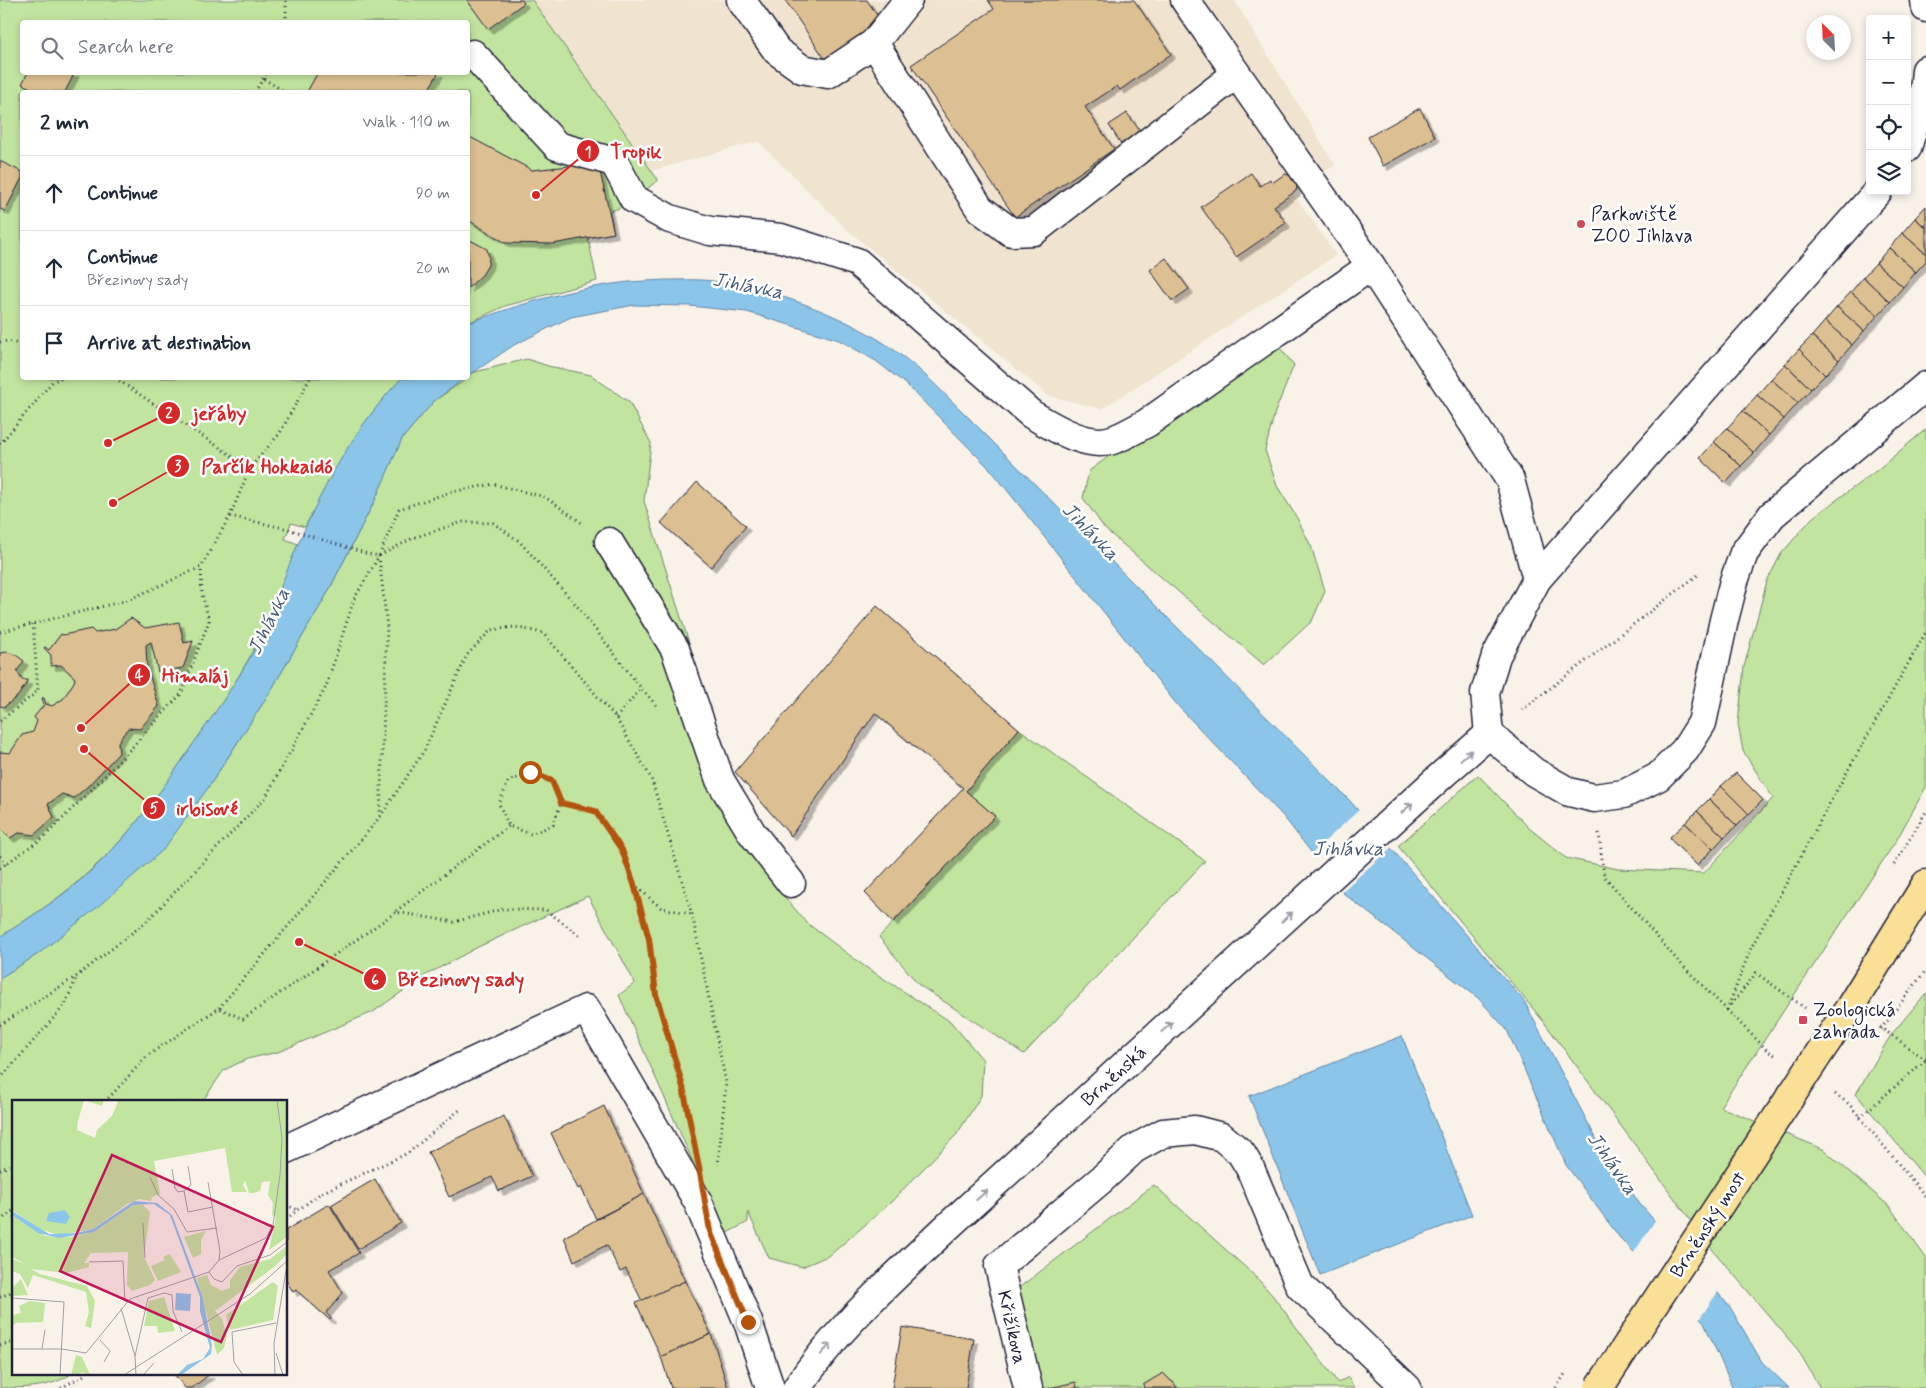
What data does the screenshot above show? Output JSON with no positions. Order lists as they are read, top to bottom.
{
  "streets": {
    "main road": ["Brněnský most"],
    "street": ["Brněnská", "Křižíkova"]
  },
  "one_way": ["Brněnská"],
  "water": ["Jihlávka"],
  "places": {
    "other": [
      "Tropik",
      "Parkoviště ZOO Jihlava",
      "jeřáby",
      "Parčík Hokkaidó",
      "Himaláj",
      "irbisové",
      "Březinovy sady"
    ],
    "transit": ["Zoologická zahrada"]
  },
  "north": "top left",
  "page": {
    "map_buttons": ["+", "−"],
    "search": "Search here",
    "heading": ["2 min", "Walk · 110 m"],
    "list": [
      ["Continue", "90 m"],
      ["Continue", "Březinovy sady", "20 m"],
      "Arrive at destination"
    ]
  }
}
